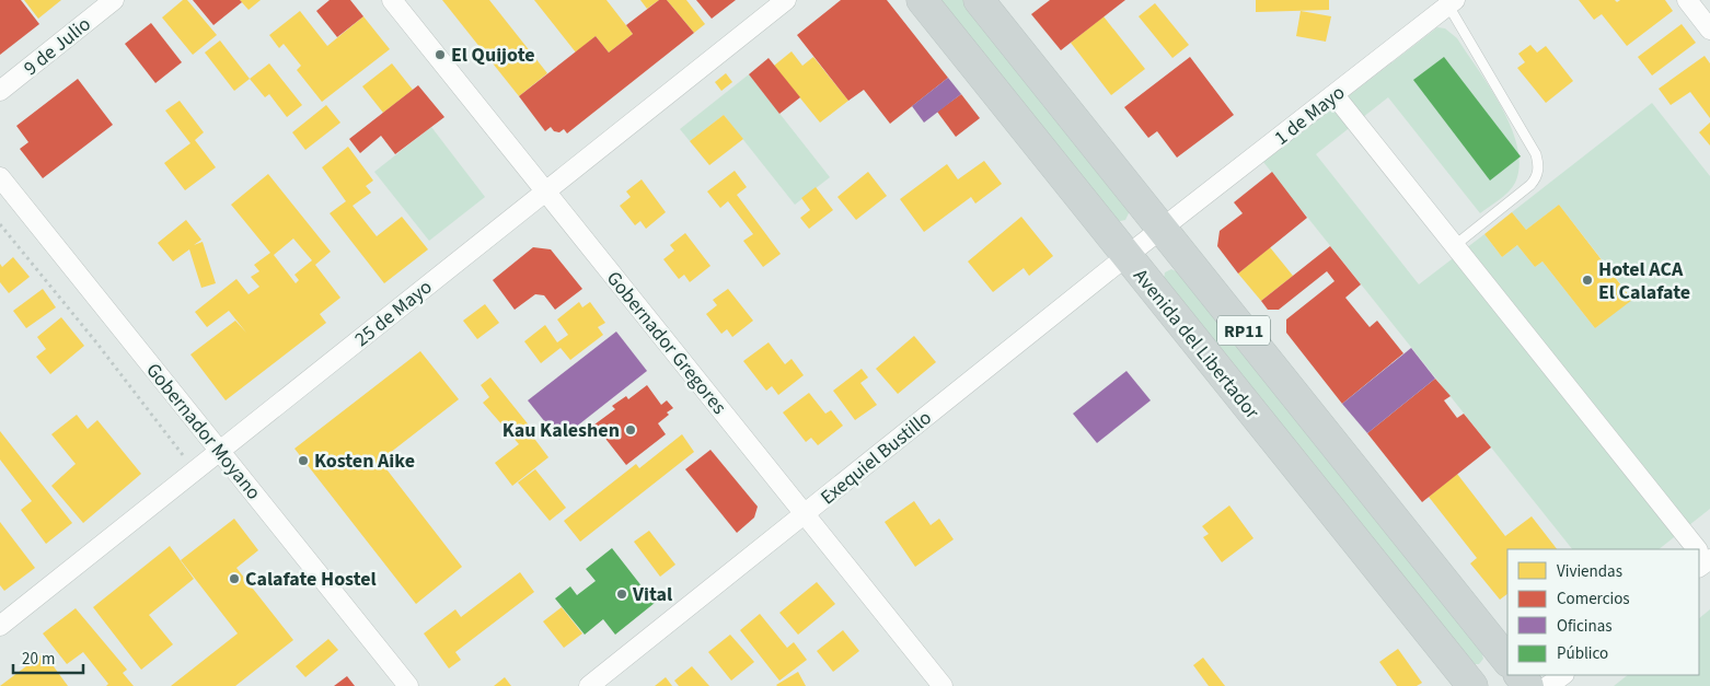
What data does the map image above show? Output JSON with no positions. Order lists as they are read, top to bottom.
{
  "streets": {
    "main road": ["RP11", "Avenida del Libertador"],
    "street": [
      "9 de Julio",
      "1 de Mayo",
      "25 de Mayo",
      "Gobernador Gregores",
      "Gobernador Moyano",
      "Exequiel Bustillo"
    ]
  },
  "crossings": [
    ["1 de Mayo", "RP11"],
    ["1 de Mayo", "Exequiel Bustillo"],
    ["25 de Mayo", "Gobernador Gregores"],
    ["25 de Mayo", "Gobernador Moyano"],
    ["RP11", "Exequiel Bustillo"],
    ["Gobernador Gregores", "Exequiel Bustillo"],
    ["Avenida del Libertador", "Exequiel Bustillo"]
  ],
  "places": [
    "El Quijote",
    "Hotel ACA El Calafate",
    "Kau Kaleshen",
    "Kosten Aike",
    "Calafate Hostel",
    "Vital"
  ],
  "legend": [
    "Viviendas",
    "Comercios",
    "Oficinas",
    "Público"
  ],
  "scale_bar": "20 m"
}
